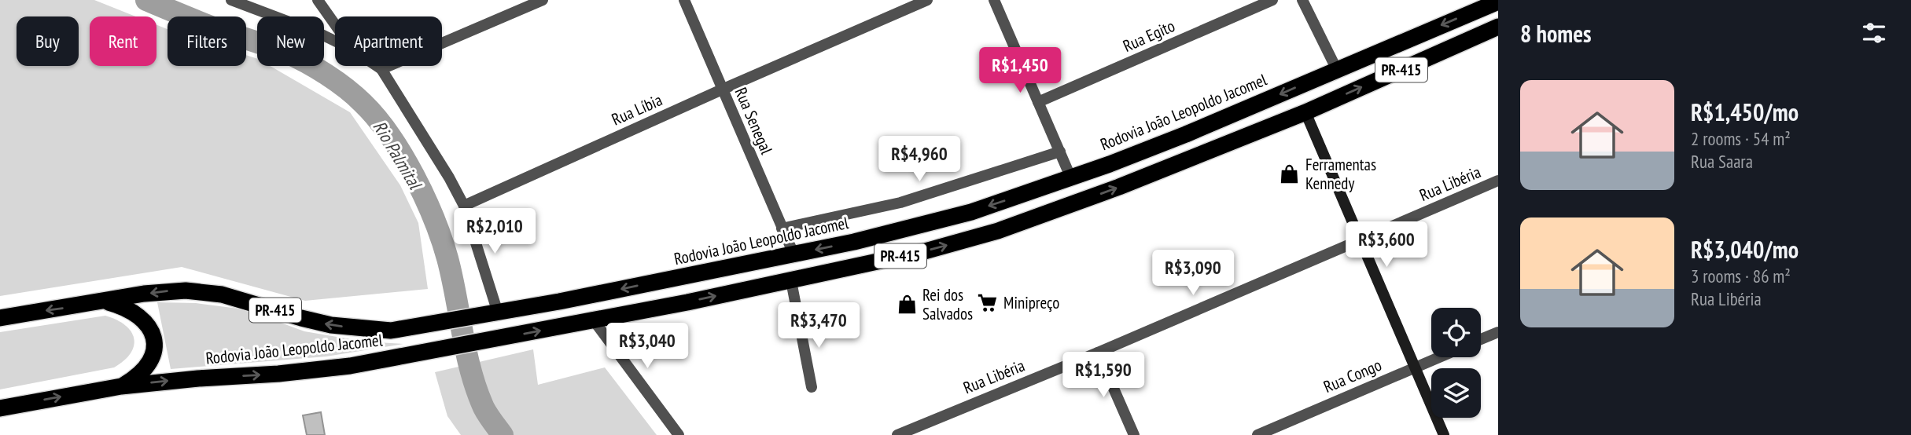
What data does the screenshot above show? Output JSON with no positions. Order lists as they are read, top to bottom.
{
  "streets": {
    "highway": ["PR-415", "Rodovia João Leopoldo Jacomel"],
    "street": [
      "Rua Egito",
      "Rua Líbia",
      "Rua Senegal",
      "Rua Libéria",
      "Rua Congo"
    ]
  },
  "crossings": [
    ["Rua Líbia", "Rua Senegal"],
    ["Rodovia João Leopoldo Jacomel", "Rua Senegal"]
  ],
  "water": ["Rio Palmital"],
  "places": {
    "shop": ["Ferramentas Kennedy", "Rei dos Salvados"],
    "supermarket": ["Minipreço"]
  },
  "page": {
    "heading": "8 homes",
    "chip": [
      "Buy",
      "Rent",
      "Filters",
      "New",
      "Apartment"
    ],
    "price": [
      "R$1,450",
      "R$4,960",
      "R$2,010",
      "R$3,600",
      "R$3,090",
      "R$3,470",
      "R$3,040",
      "R$1,590"
    ],
    "list": [
      {
        "name": "R$1,450/mo",
        "note": "2 rooms · 54 m² · Rua Saara"
      },
      {
        "name": "R$3,040/mo",
        "note": "3 rooms · 86 m² · Rua Libéria"
      }
    ]
  }
}
